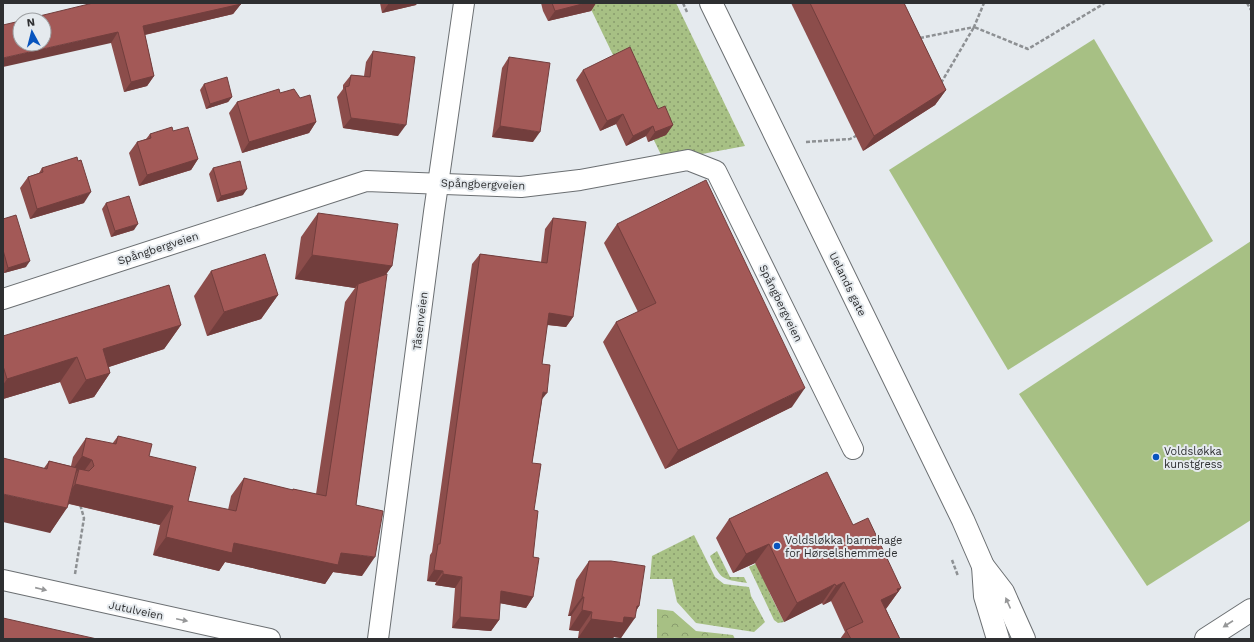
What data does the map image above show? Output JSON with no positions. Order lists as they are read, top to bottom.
{
  "streets": {
    "street": [
      "Spångbergveien",
      "Uelands gate",
      "Tåsenveien",
      "Jutulveien"
    ]
  },
  "crossings": [
    ["Spångbergveien", "Tåsenveien"]
  ],
  "one_way": ["Jutulveien"],
  "places": ["Voldsløkka kunstgress", "Voldsløkka barnehage for Hørselshemmede"],
  "north": "top"
}
